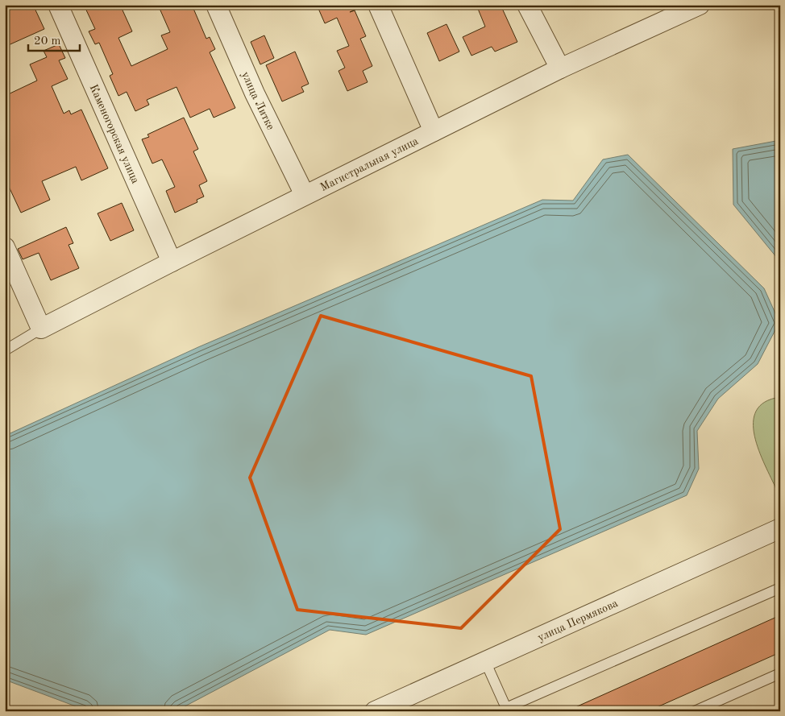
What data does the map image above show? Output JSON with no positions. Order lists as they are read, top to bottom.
{
  "streets": {
    "street": [
      "улица Литке",
      "Каменогорская улица",
      "Магистральная улица",
      "улица Пермякова"
    ]
  },
  "crossings": [
    ["улица Литке", "Магистральная улица"],
    ["Каменогорская улица", "Магистральная улица"]
  ],
  "scale_bar": "20 m"
}
